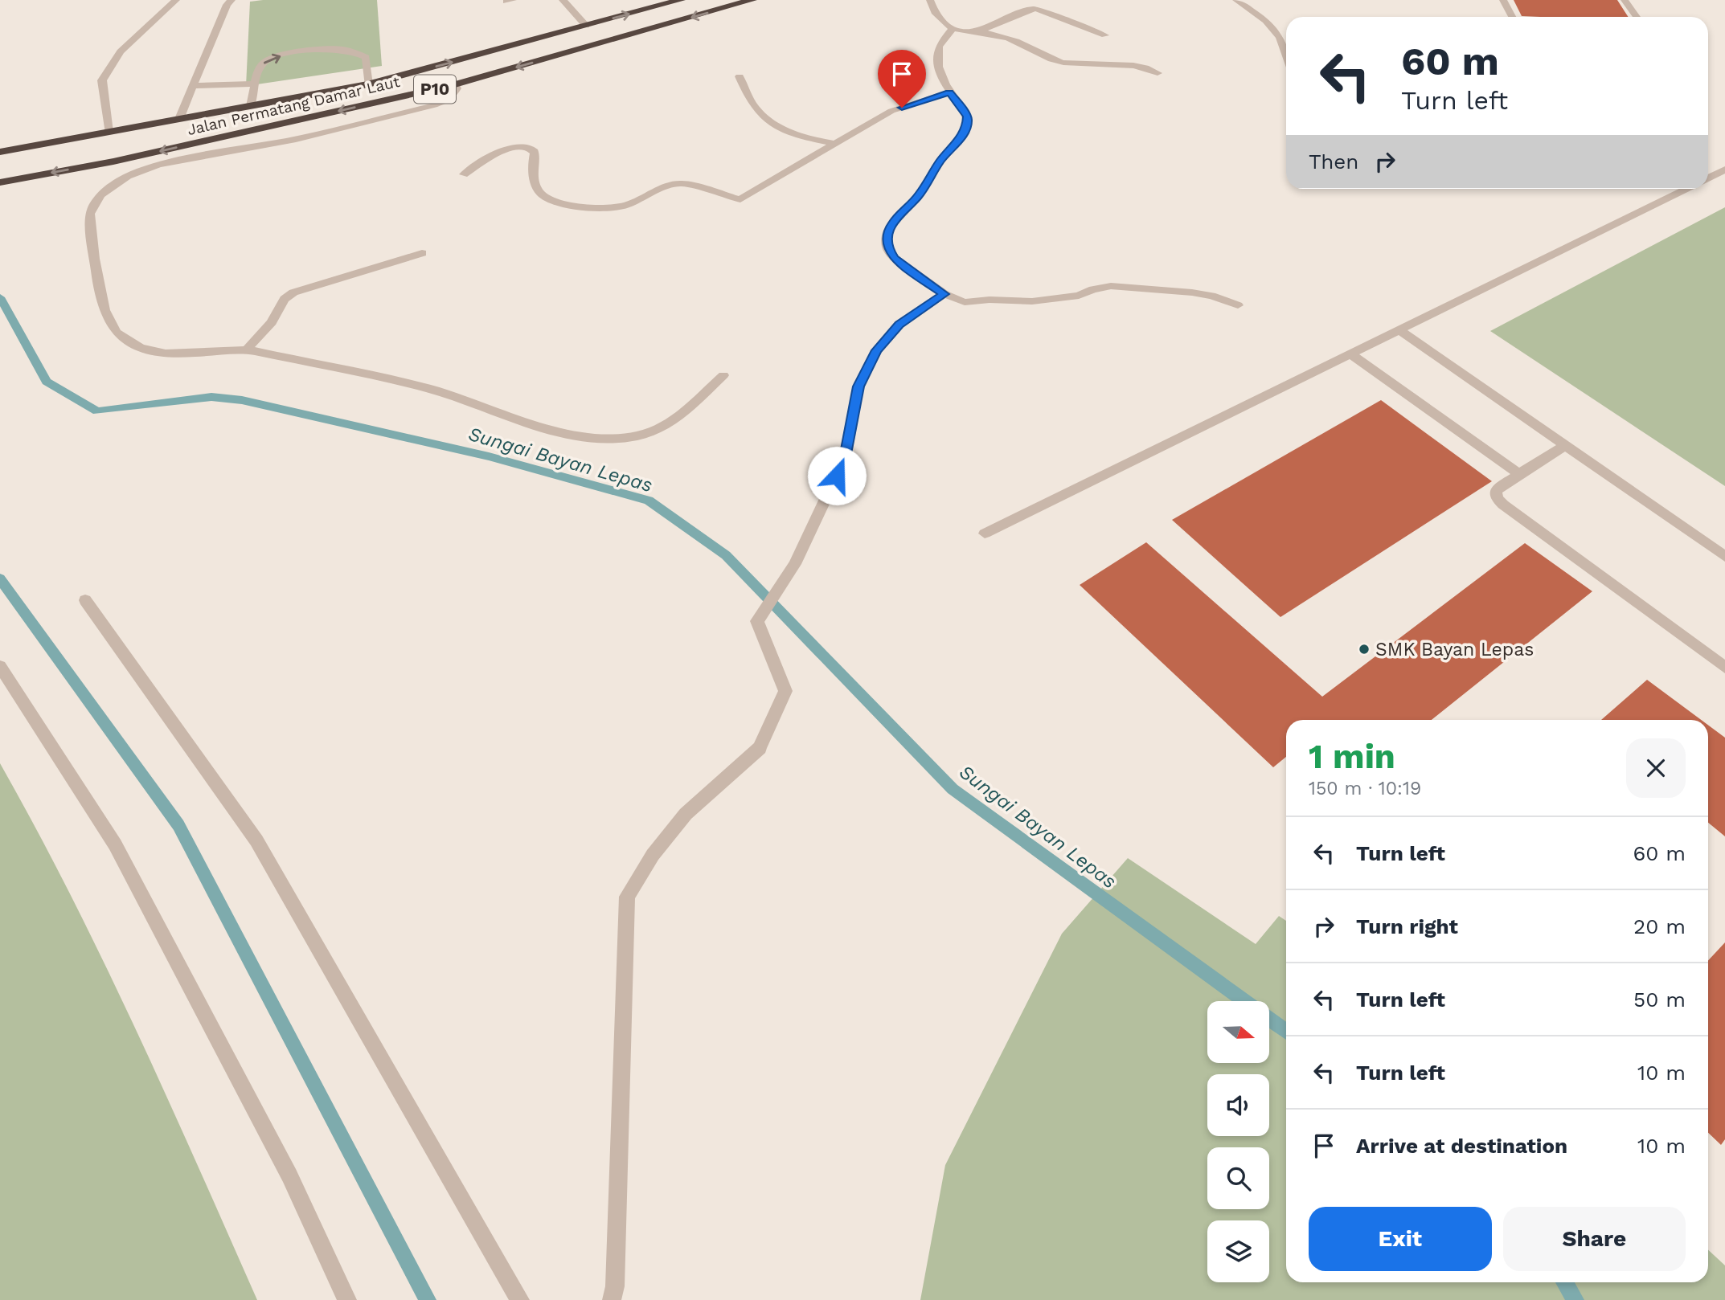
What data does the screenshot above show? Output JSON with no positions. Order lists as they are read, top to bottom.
{
  "streets": {
    "highway": ["P10", "Jalan Permatang Damar Laut"]
  },
  "water": ["Sungai Bayan Lepas"],
  "places": ["SMK Bayan Lepas"],
  "north": "right",
  "page": {
    "turn": ["60 m", "Turn left"],
    "then": "Then",
    "heading": ["1 min", "150 m · 10:19"],
    "list": [
      {
        "name": "Turn left",
        "value": "60 m"
      },
      {
        "name": "Turn right",
        "value": "20 m"
      },
      {
        "name": "Turn left",
        "value": "50 m"
      },
      {
        "name": "Turn left",
        "value": "10 m"
      },
      {
        "name": "Arrive at destination",
        "value": "10 m"
      }
    ],
    "buttons": ["Exit", "Share"]
  }
}
